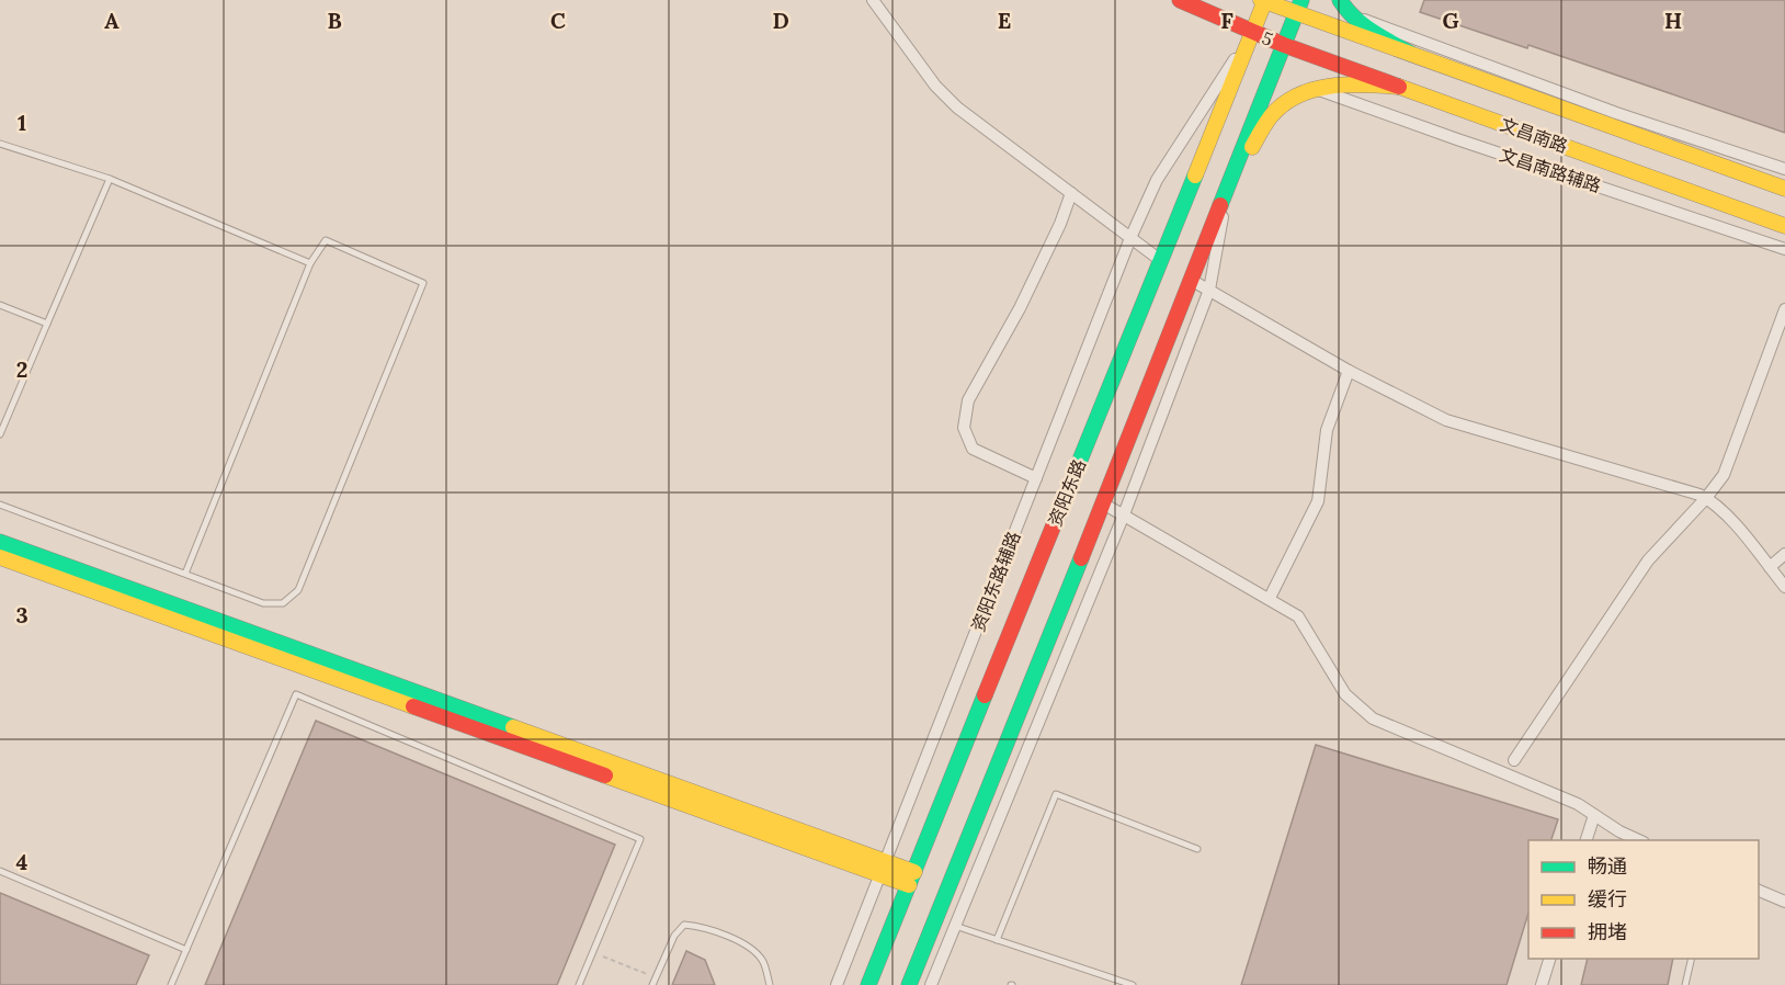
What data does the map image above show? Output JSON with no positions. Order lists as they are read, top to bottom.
{
  "streets": {
    "main road": ["5", "文昌南路", "资阳东路"],
    "street": ["文昌南路辅路", "资阳东路辅路"]
  },
  "crossings": [
    ["5", "文昌南路"],
    ["5", "资阳东路"],
    ["5", "资阳东路辅路"],
    ["文昌南路", "资阳东路"],
    ["资阳东路", "资阳东路辅路"]
  ],
  "legend": ["畅通", "缓行", "拥堵"],
  "grid": {
    "columns": [
      "A",
      "B",
      "C",
      "D",
      "E",
      "F",
      "G",
      "H"
    ],
    "rows": [
      "1",
      "2",
      "3",
      "4"
    ]
  }
}
